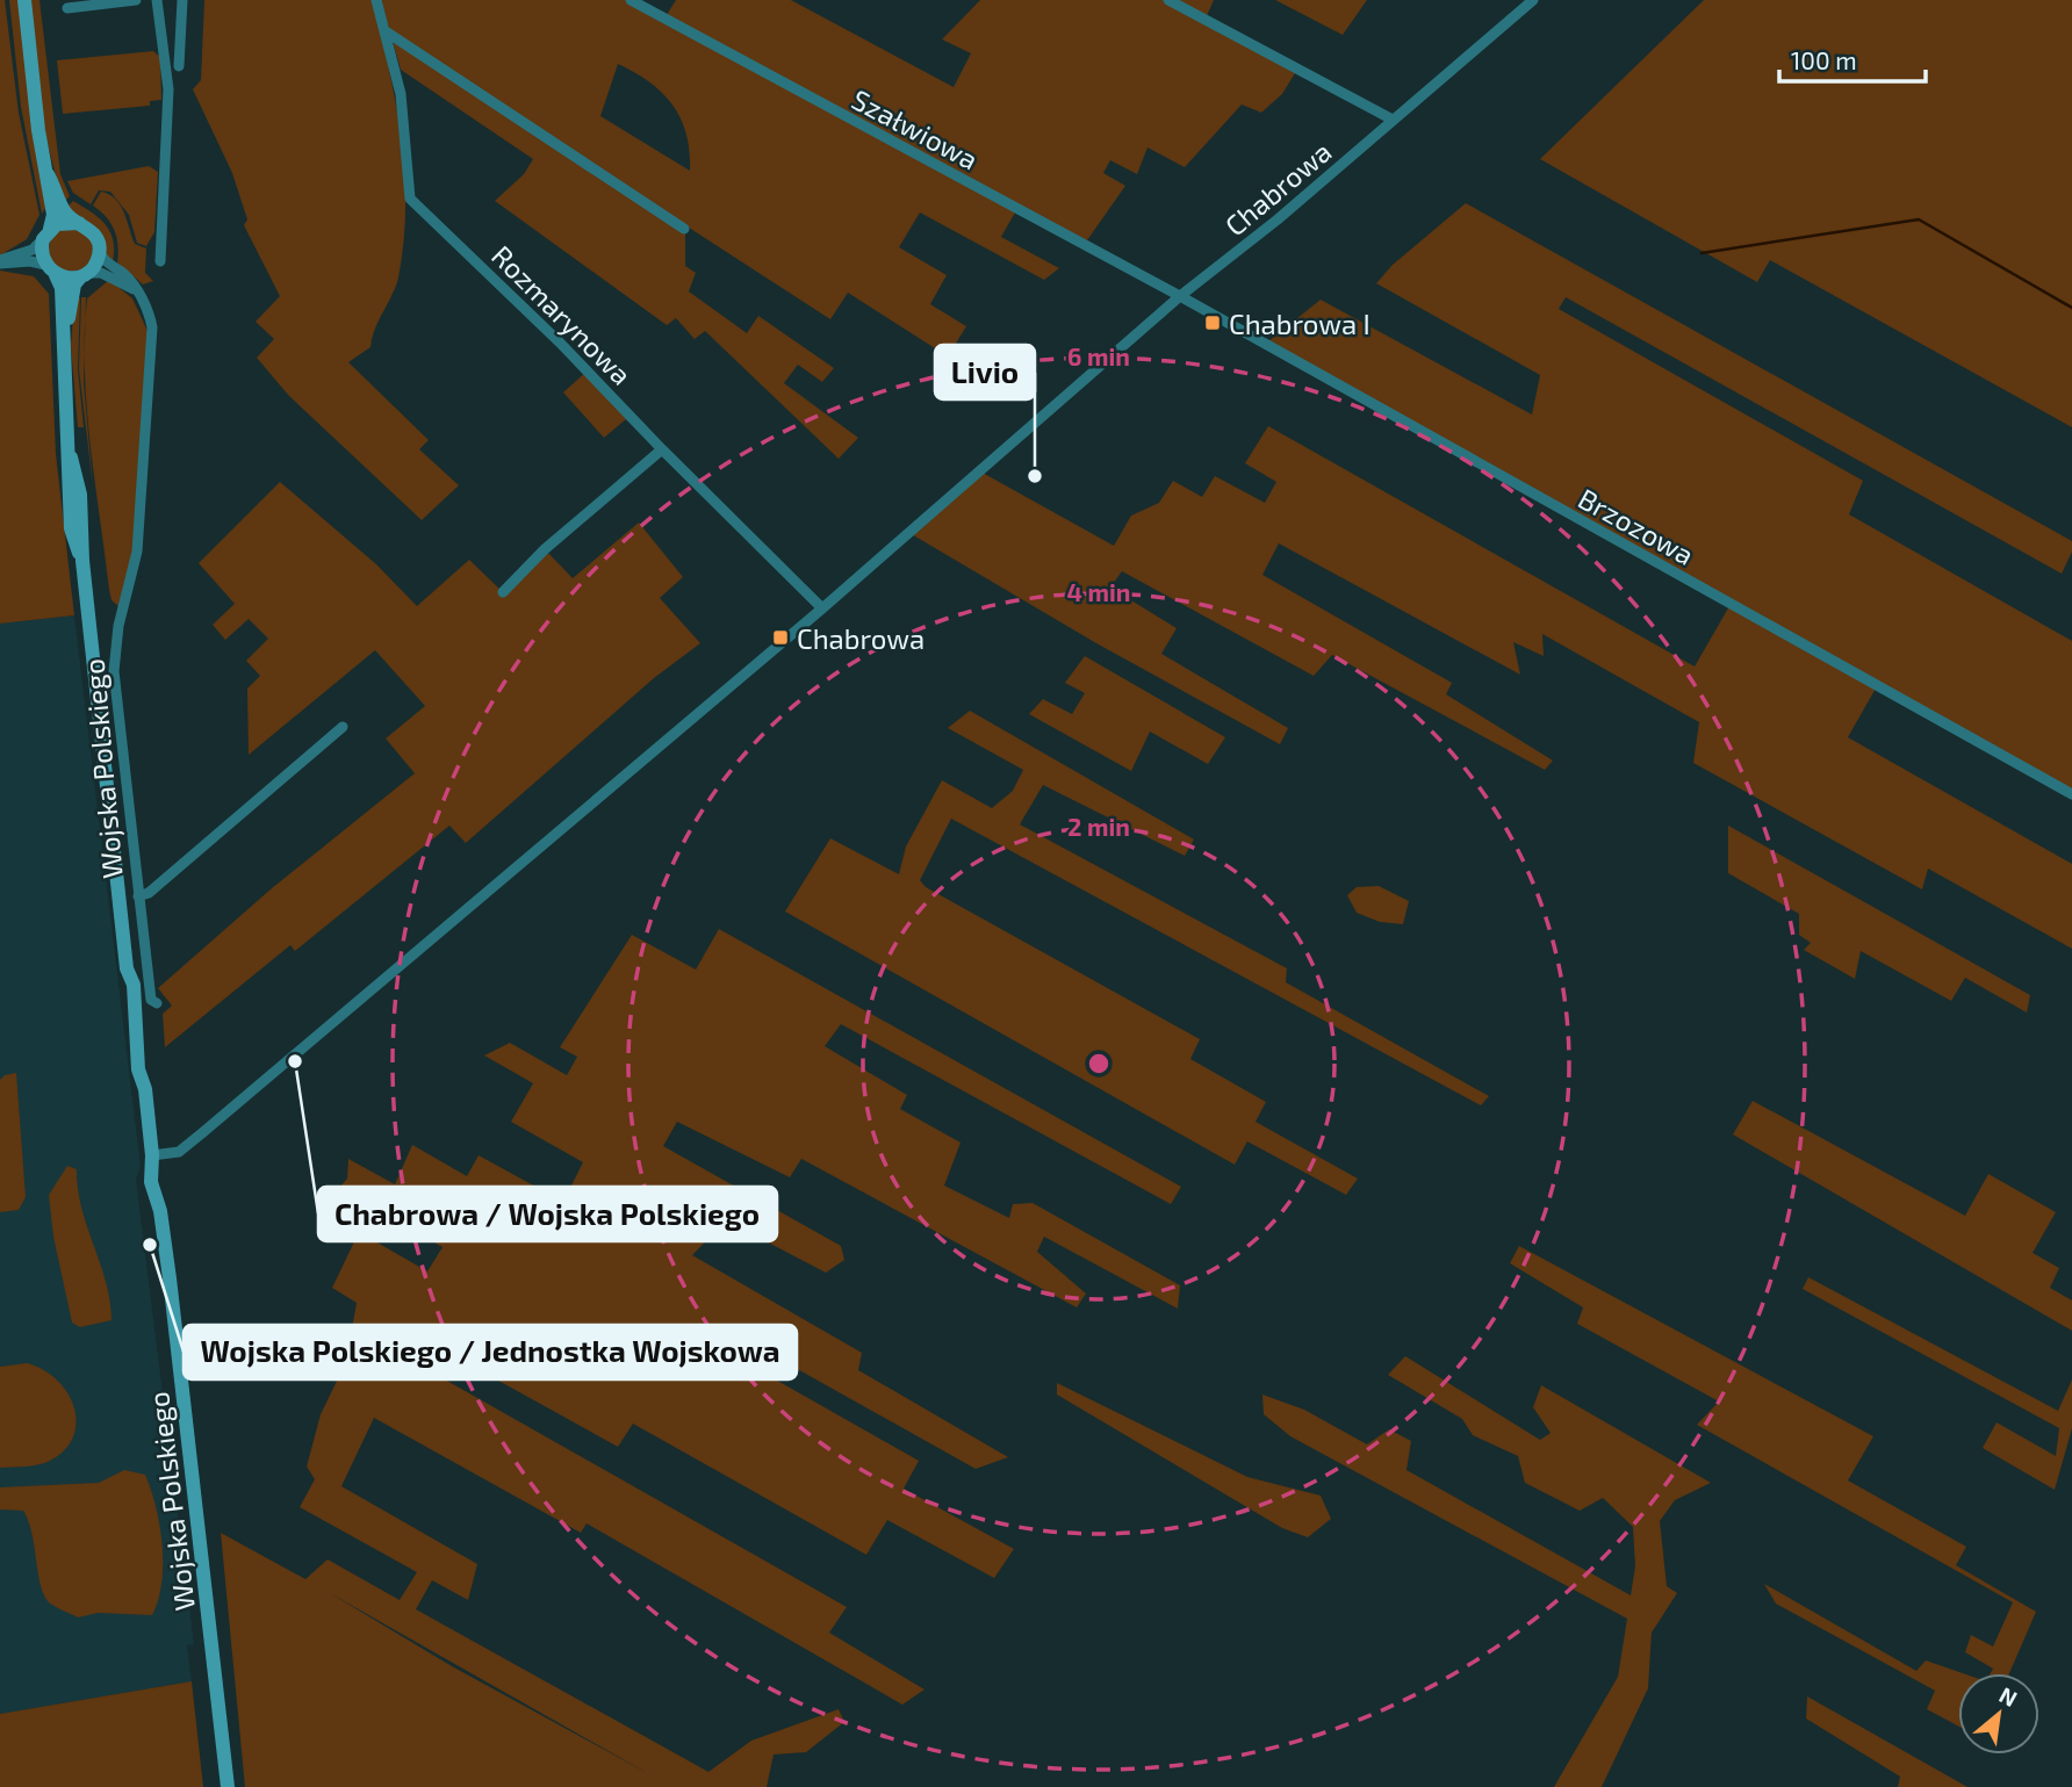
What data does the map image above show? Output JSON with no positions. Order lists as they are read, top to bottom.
{
  "streets": {
    "main road": ["Wojska Polskiego"],
    "street": [
      "Szałwiowa",
      "Chabrowa",
      "Rozmarynowa",
      "Brzozowa"
    ]
  },
  "crossings": [
    ["Szałwiowa", "Chabrowa"],
    ["Szałwiowa", "Brzozowa"],
    ["Chabrowa", "Rozmarynowa"],
    ["Chabrowa", "Brzozowa"],
    ["Chabrowa", "Wojska Polskiego"]
  ],
  "places": {
    "transit": ["Chabrowa I", "Chabrowa"],
    "other": ["Livio", "Chabrowa / Wojska Polskiego", "Wojska Polskiego / Jednostka Wojskowa"]
  },
  "scale_bar": "100 m",
  "north": "top right",
  "rings": ["6 min", "4 min", "2 min"]
}
